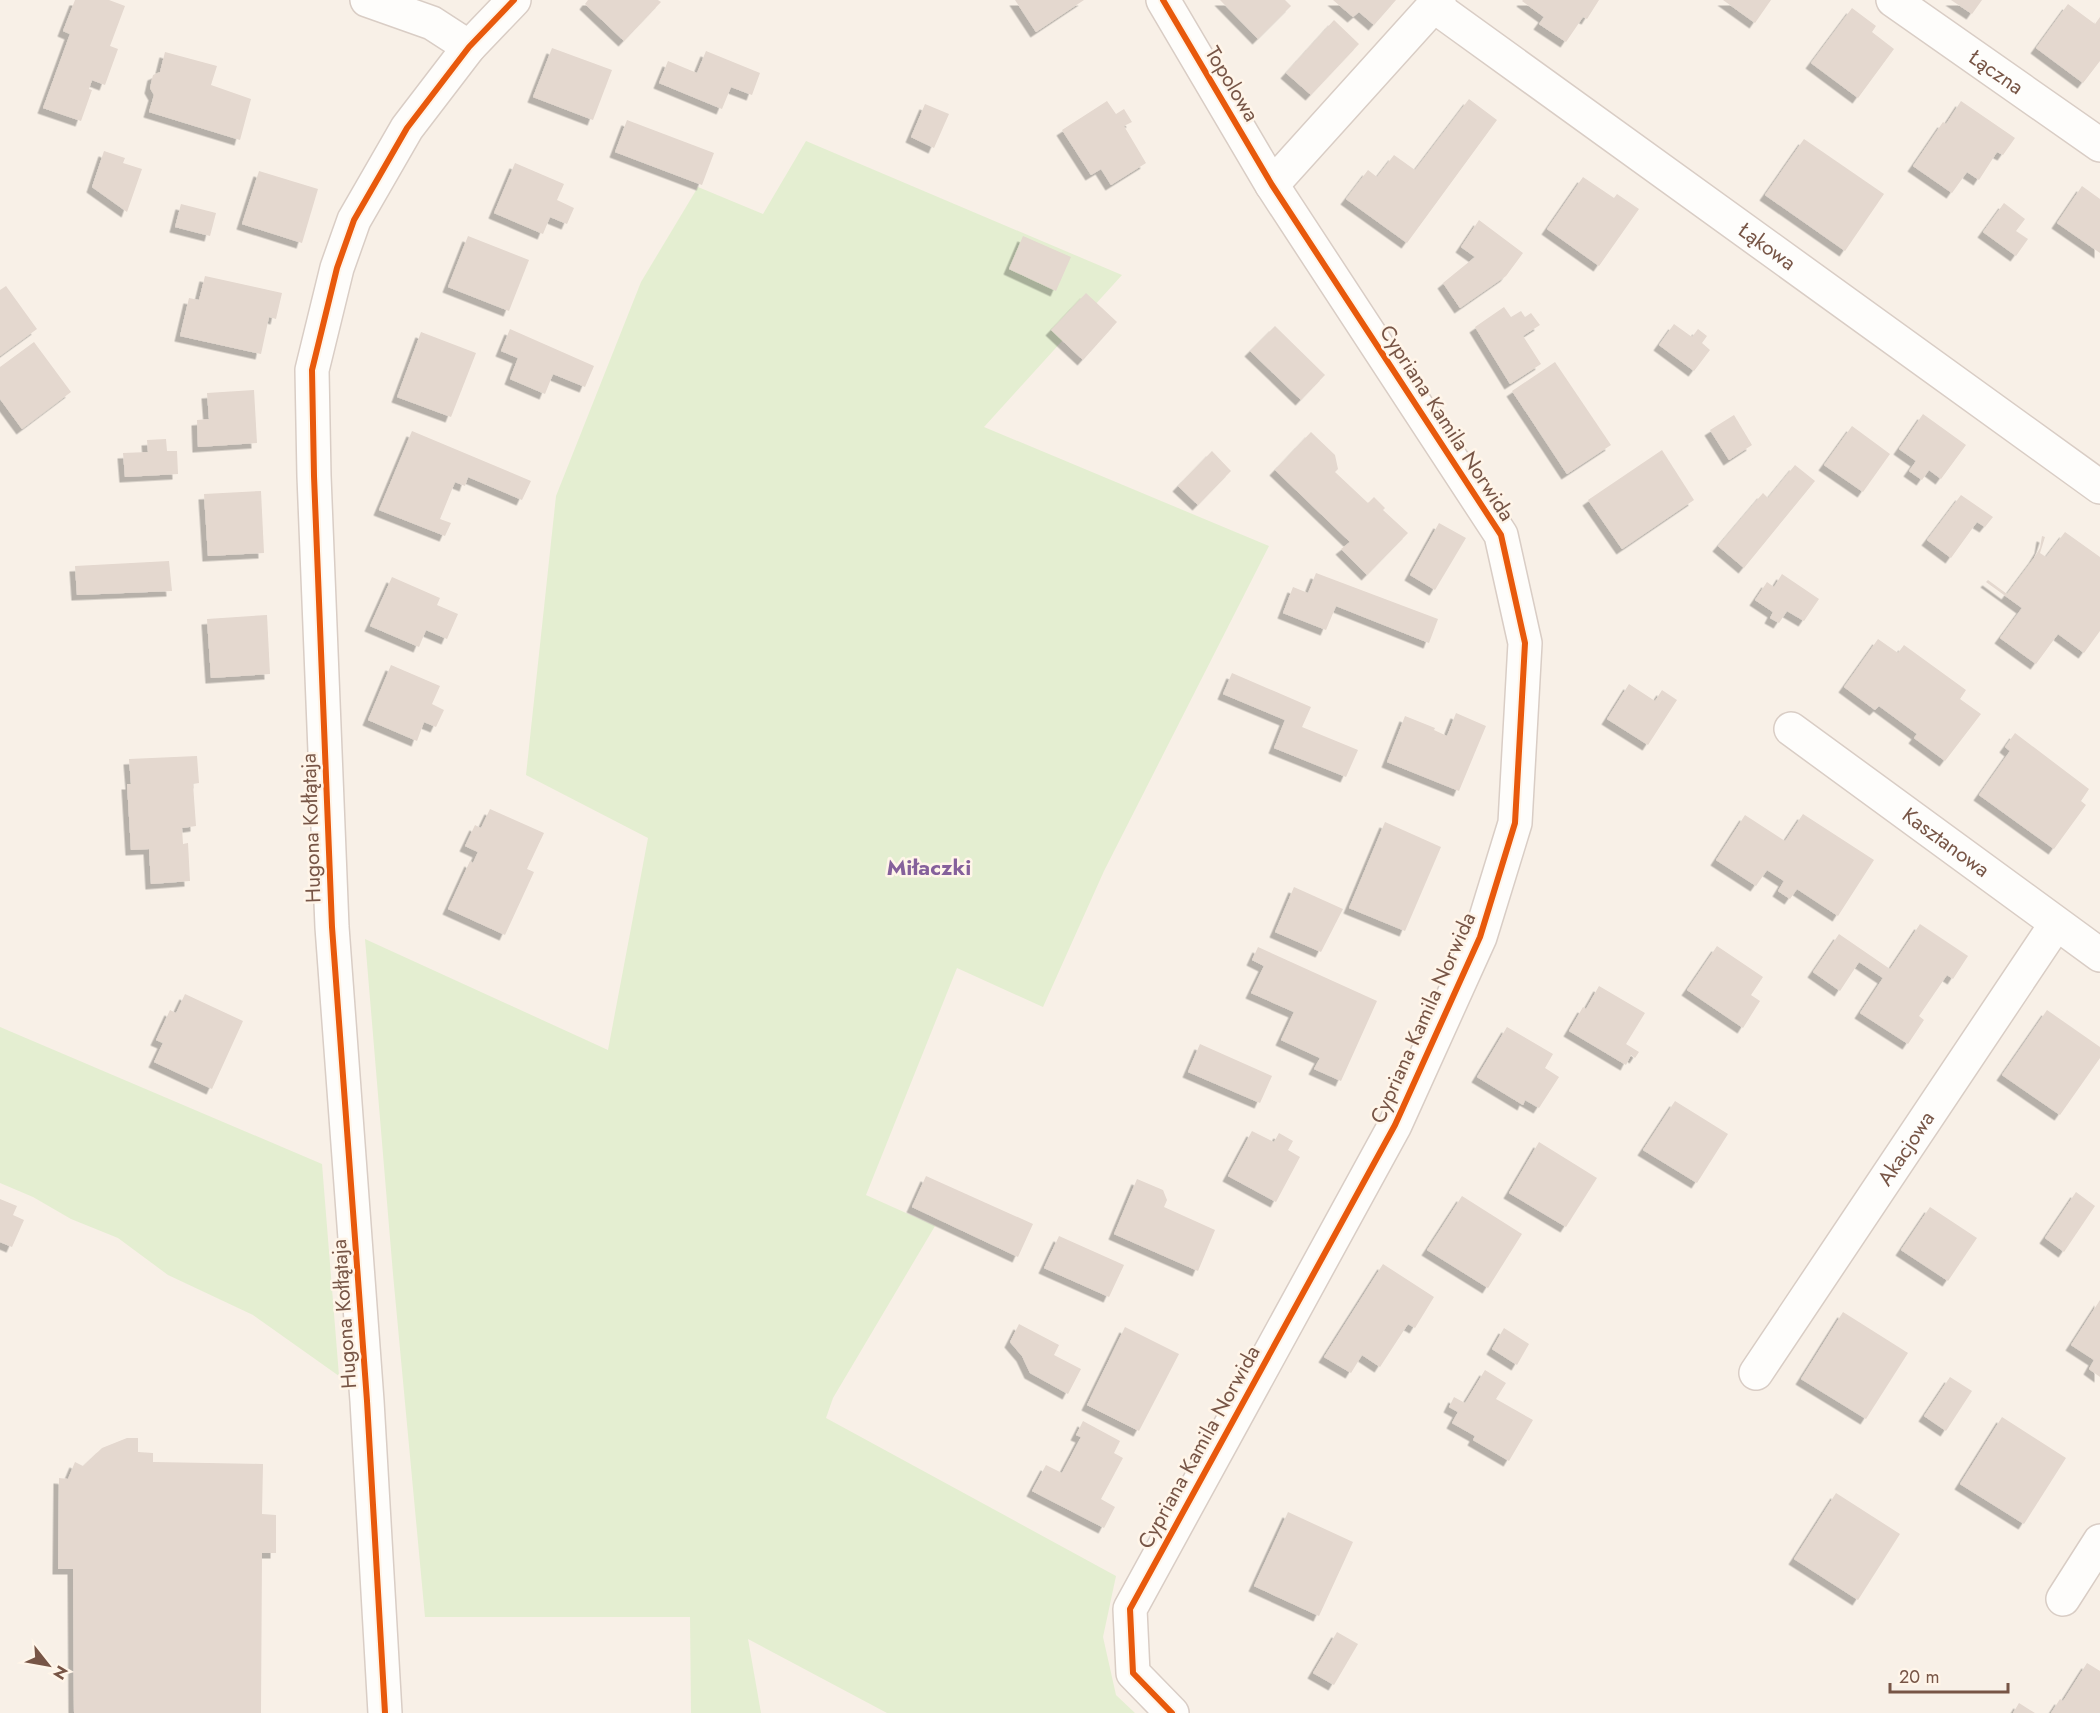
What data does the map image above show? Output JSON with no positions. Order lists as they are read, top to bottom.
{
  "streets": {
    "street": [
      "Łączna",
      "Topolowa",
      "Łąkowa",
      "Cypriana Kamila Norwida",
      "Hugona Kołłątaja",
      "Kasztanowa",
      "Akacjowa"
    ]
  },
  "crossings": [
    ["Topolowa", "Cypriana Kamila Norwida"],
    ["Kasztanowa", "Akacjowa"]
  ],
  "districts": ["Miłaczki"],
  "scale_bar": "20 m",
  "north": "bottom right"
}
